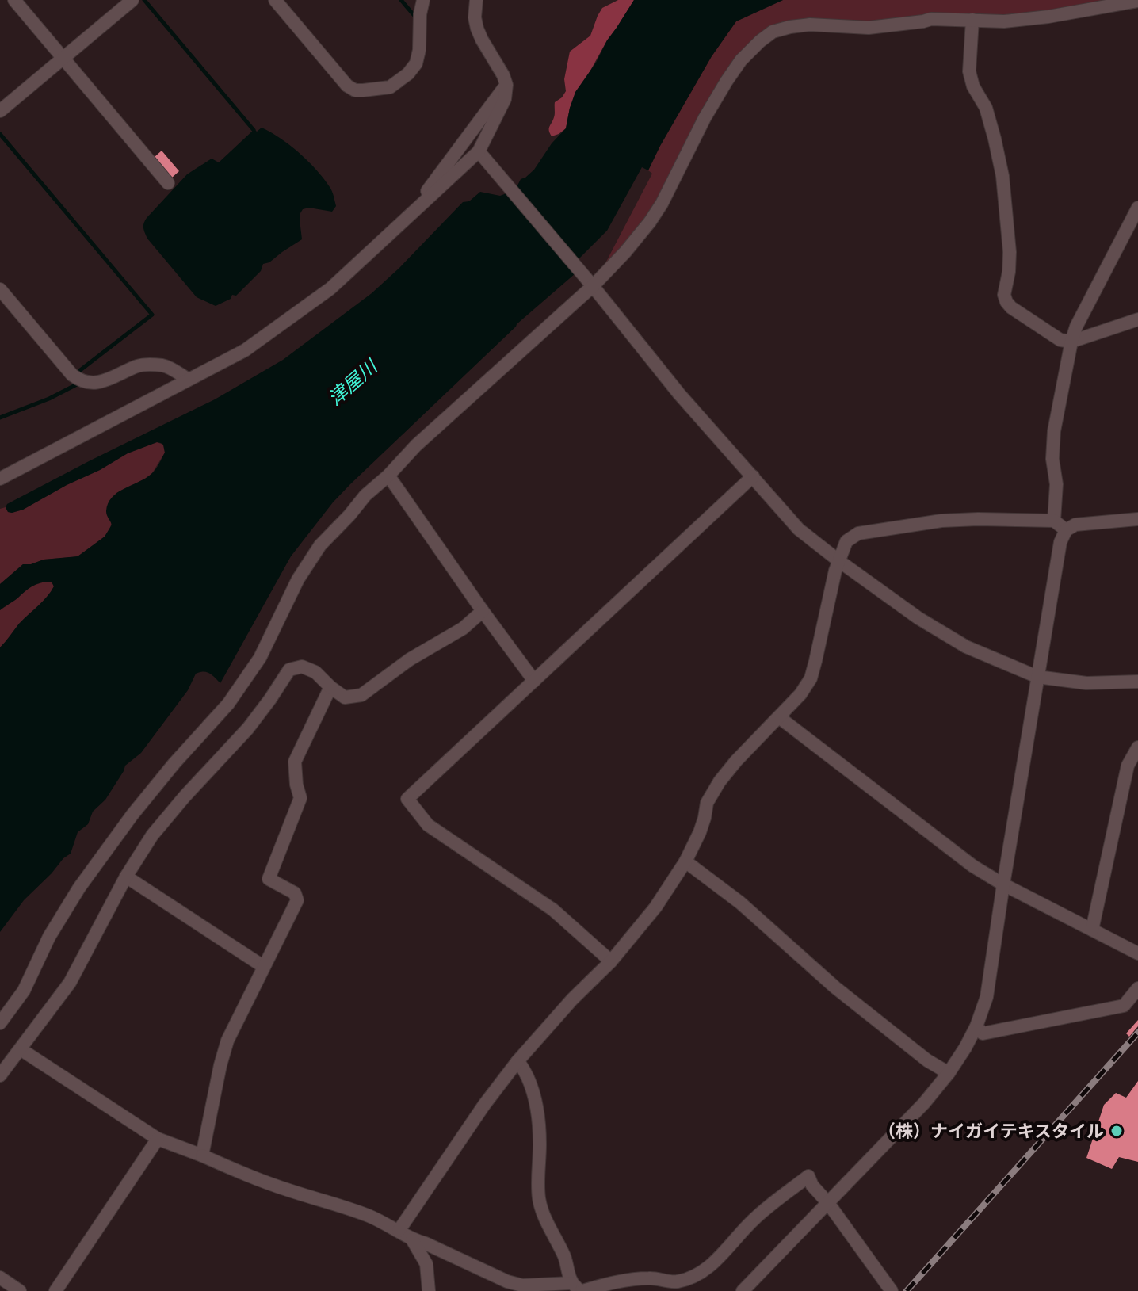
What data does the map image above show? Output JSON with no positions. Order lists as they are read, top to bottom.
{
  "water": ["津屋川"],
  "places": ["（株）ナイガイテキスタイル"]
}
